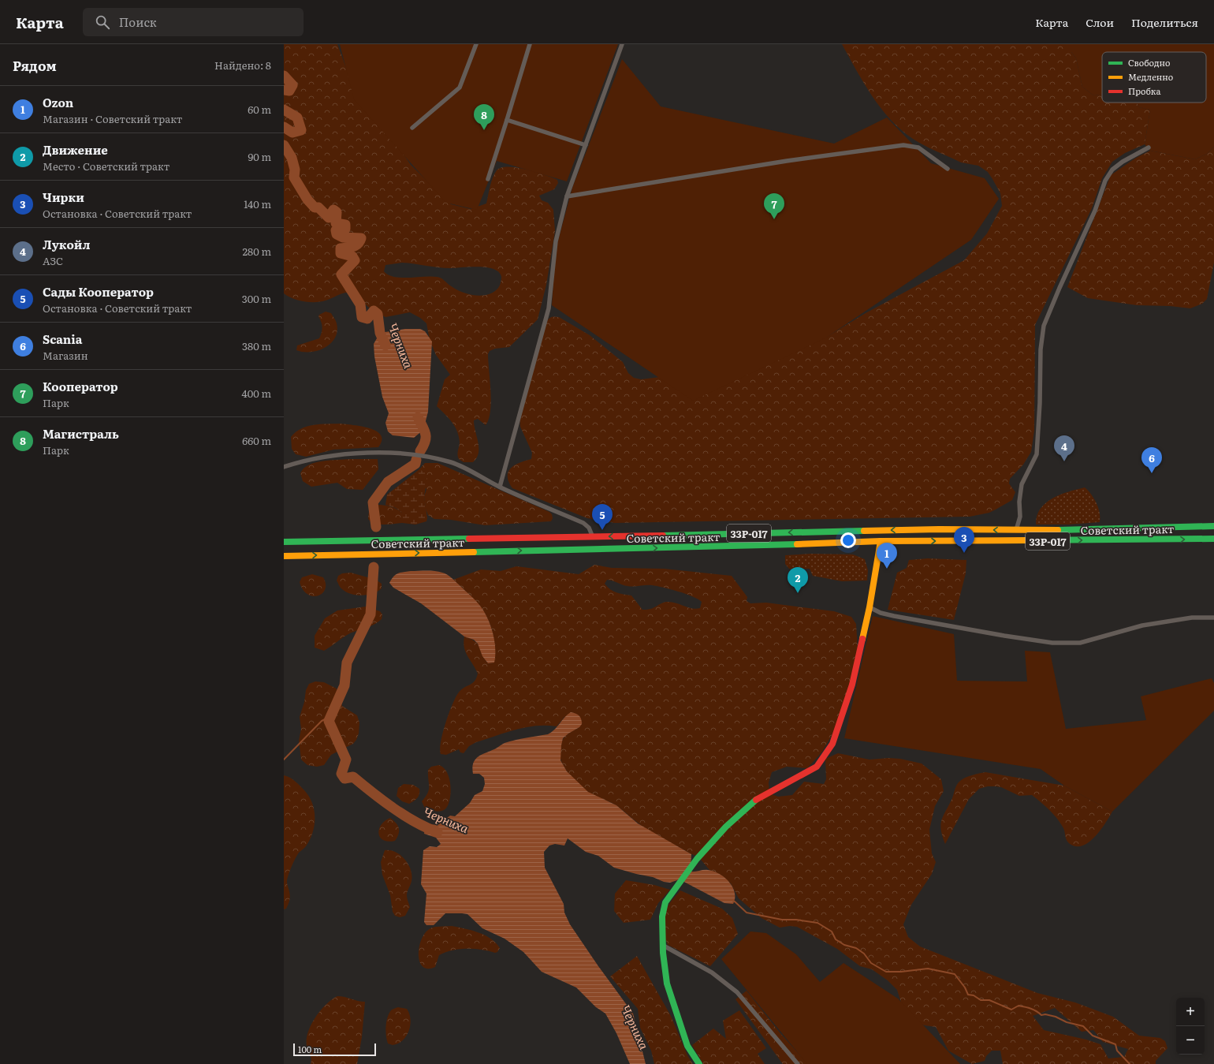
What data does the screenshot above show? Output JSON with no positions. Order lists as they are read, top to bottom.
{
  "streets": {
    "main road": ["Советский тракт", "33Р-017"]
  },
  "water": ["Черниха"],
  "legend": ["Свободно", "Медленно", "Пробка"],
  "scale_bar": "100 m",
  "page": {
    "header": "Карта",
    "search": "Поиск",
    "nav": ["Карта", "Слои", "Поделиться"],
    "heading": ["Рядом", "Найдено: 8"],
    "list": [
      {
        "mark": "1",
        "name": "Ozon",
        "note": "Магазин · Советский тракт",
        "value": "60 m"
      },
      {
        "mark": "2",
        "name": "Движение",
        "note": "Место · Советский тракт",
        "value": "90 m"
      },
      {
        "mark": "3",
        "name": "Чирки",
        "note": "Остановка · Советский тракт",
        "value": "140 m"
      },
      {
        "mark": "4",
        "name": "Лукойл",
        "note": "АЗС",
        "value": "280 m"
      },
      {
        "mark": "5",
        "name": "Сады Кооператор",
        "note": "Остановка · Советский тракт",
        "value": "300 m"
      },
      {
        "mark": "6",
        "name": "Scania",
        "note": "Магазин",
        "value": "380 m"
      },
      {
        "mark": "7",
        "name": "Кооператор",
        "note": "Парк",
        "value": "400 m"
      },
      {
        "mark": "8",
        "name": "Магистраль",
        "note": "Парк",
        "value": "660 m"
      }
    ],
    "pins": [
      "8",
      "7",
      "4",
      "6",
      "5",
      "3",
      "1",
      "2"
    ],
    "map_buttons": ["+", "−"],
    "scale": "100 m"
  }
}
